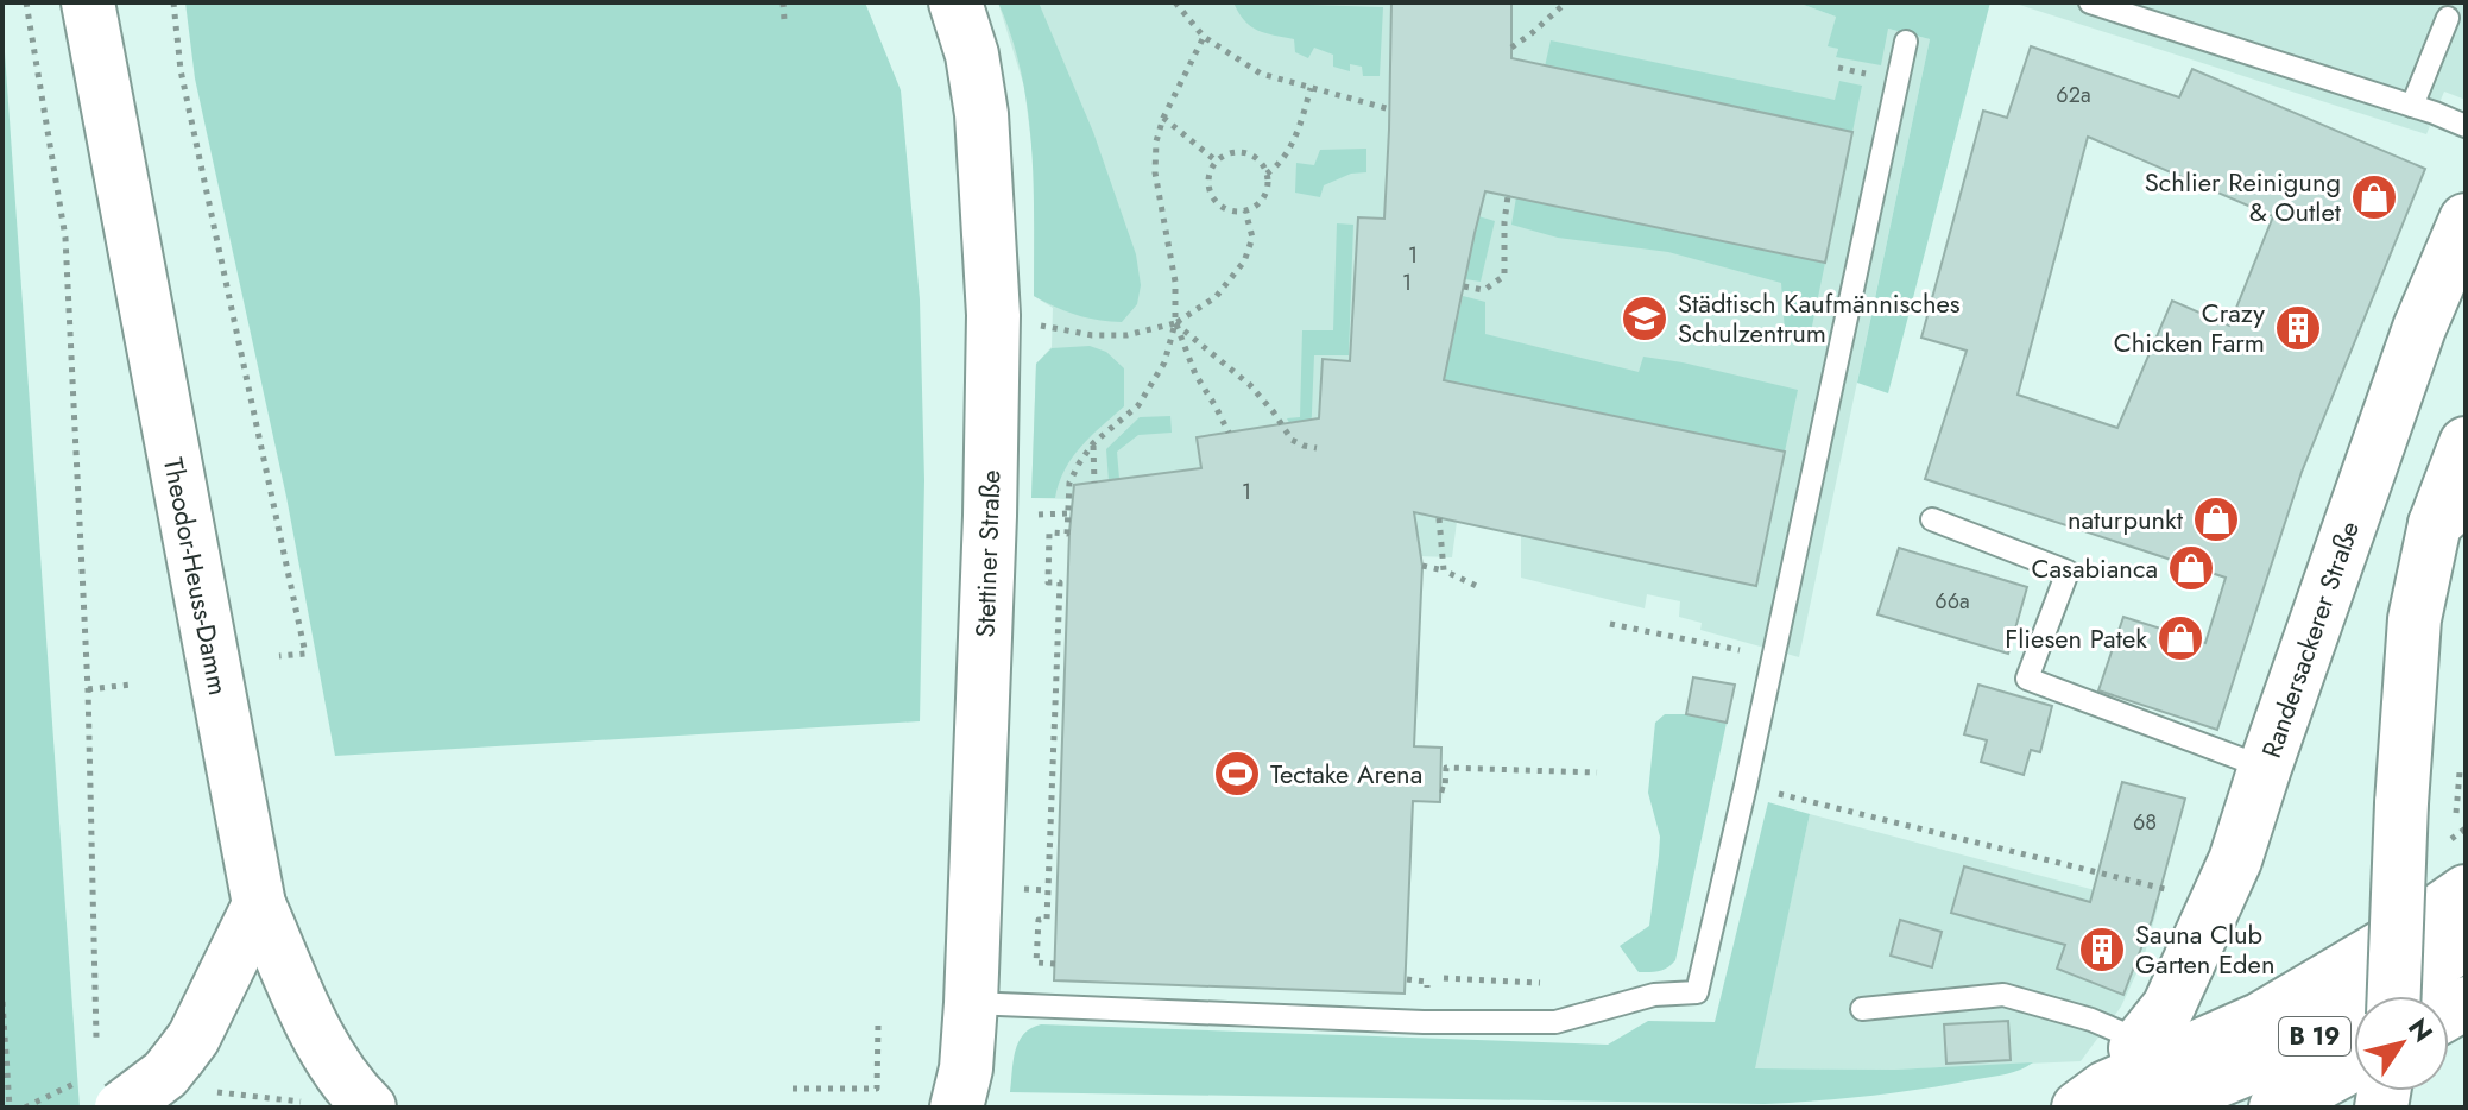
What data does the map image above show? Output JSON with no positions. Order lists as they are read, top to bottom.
{
  "streets": {
    "main road": [
      "Stettiner Straße",
      "Theodor-Heuss-Damm",
      "Randersackerer Straße",
      "B 19"
    ]
  },
  "places": {
    "shop": [
      "Schlier Reinigung & Outlet",
      "naturpunkt",
      "Casabianca",
      "Fliesen Patek"
    ],
    "school or university": ["Städtisch Kaufmännisches Schulzentrum"],
    "building": ["Crazy Chicken Farm", "Sauna Club Garten Eden"],
    "sports": ["Tectake Arena"]
  },
  "house_numbers": [
    "62a",
    "1",
    "1",
    "1",
    "66a",
    "68"
  ],
  "north": "top right"
}
